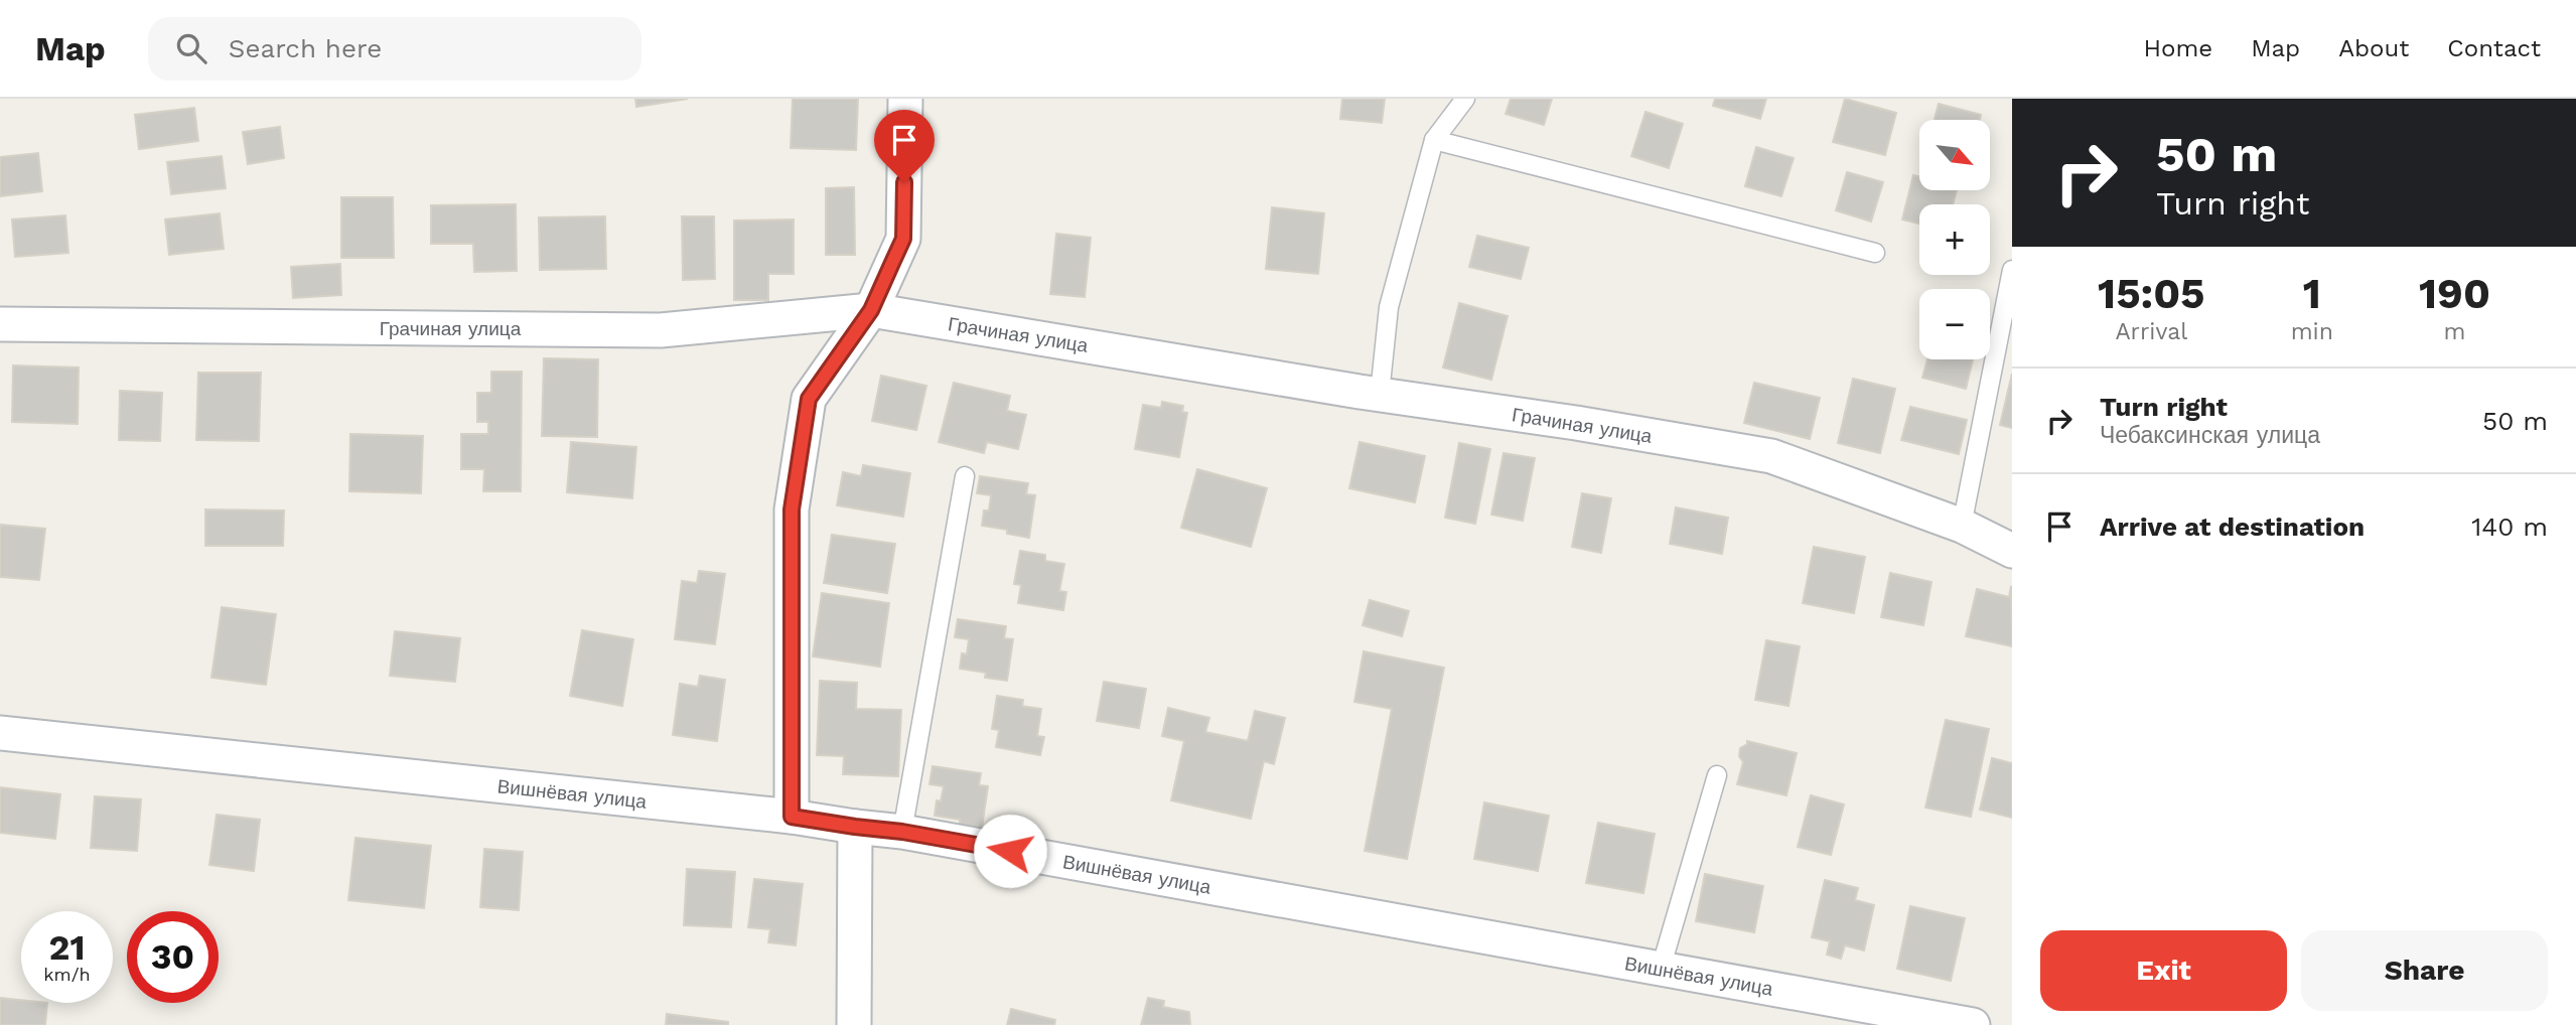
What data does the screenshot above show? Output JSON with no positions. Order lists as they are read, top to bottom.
{
  "streets": {
    "street": ["Грачиная улица", "Вишнёвая улица"]
  },
  "north": "bottom right",
  "page": {
    "header": "Map",
    "search": "Search here",
    "nav": [
      "Home",
      "Map",
      "About",
      "Contact"
    ],
    "turn": ["50 m", "Turn right"],
    "map_buttons": ["+", "−"],
    "eta": [
      "15:05",
      "Arrival",
      "1",
      "min",
      "190",
      "m"
    ],
    "list": [
      {
        "name": "Turn right",
        "note": "Чебаксинская улица",
        "value": "50 m"
      },
      {
        "name": "Arrive at destination",
        "value": "140 m"
      }
    ],
    "speed": "21 km/h",
    "limit": "30",
    "buttons": ["Exit", "Share"]
  }
}
